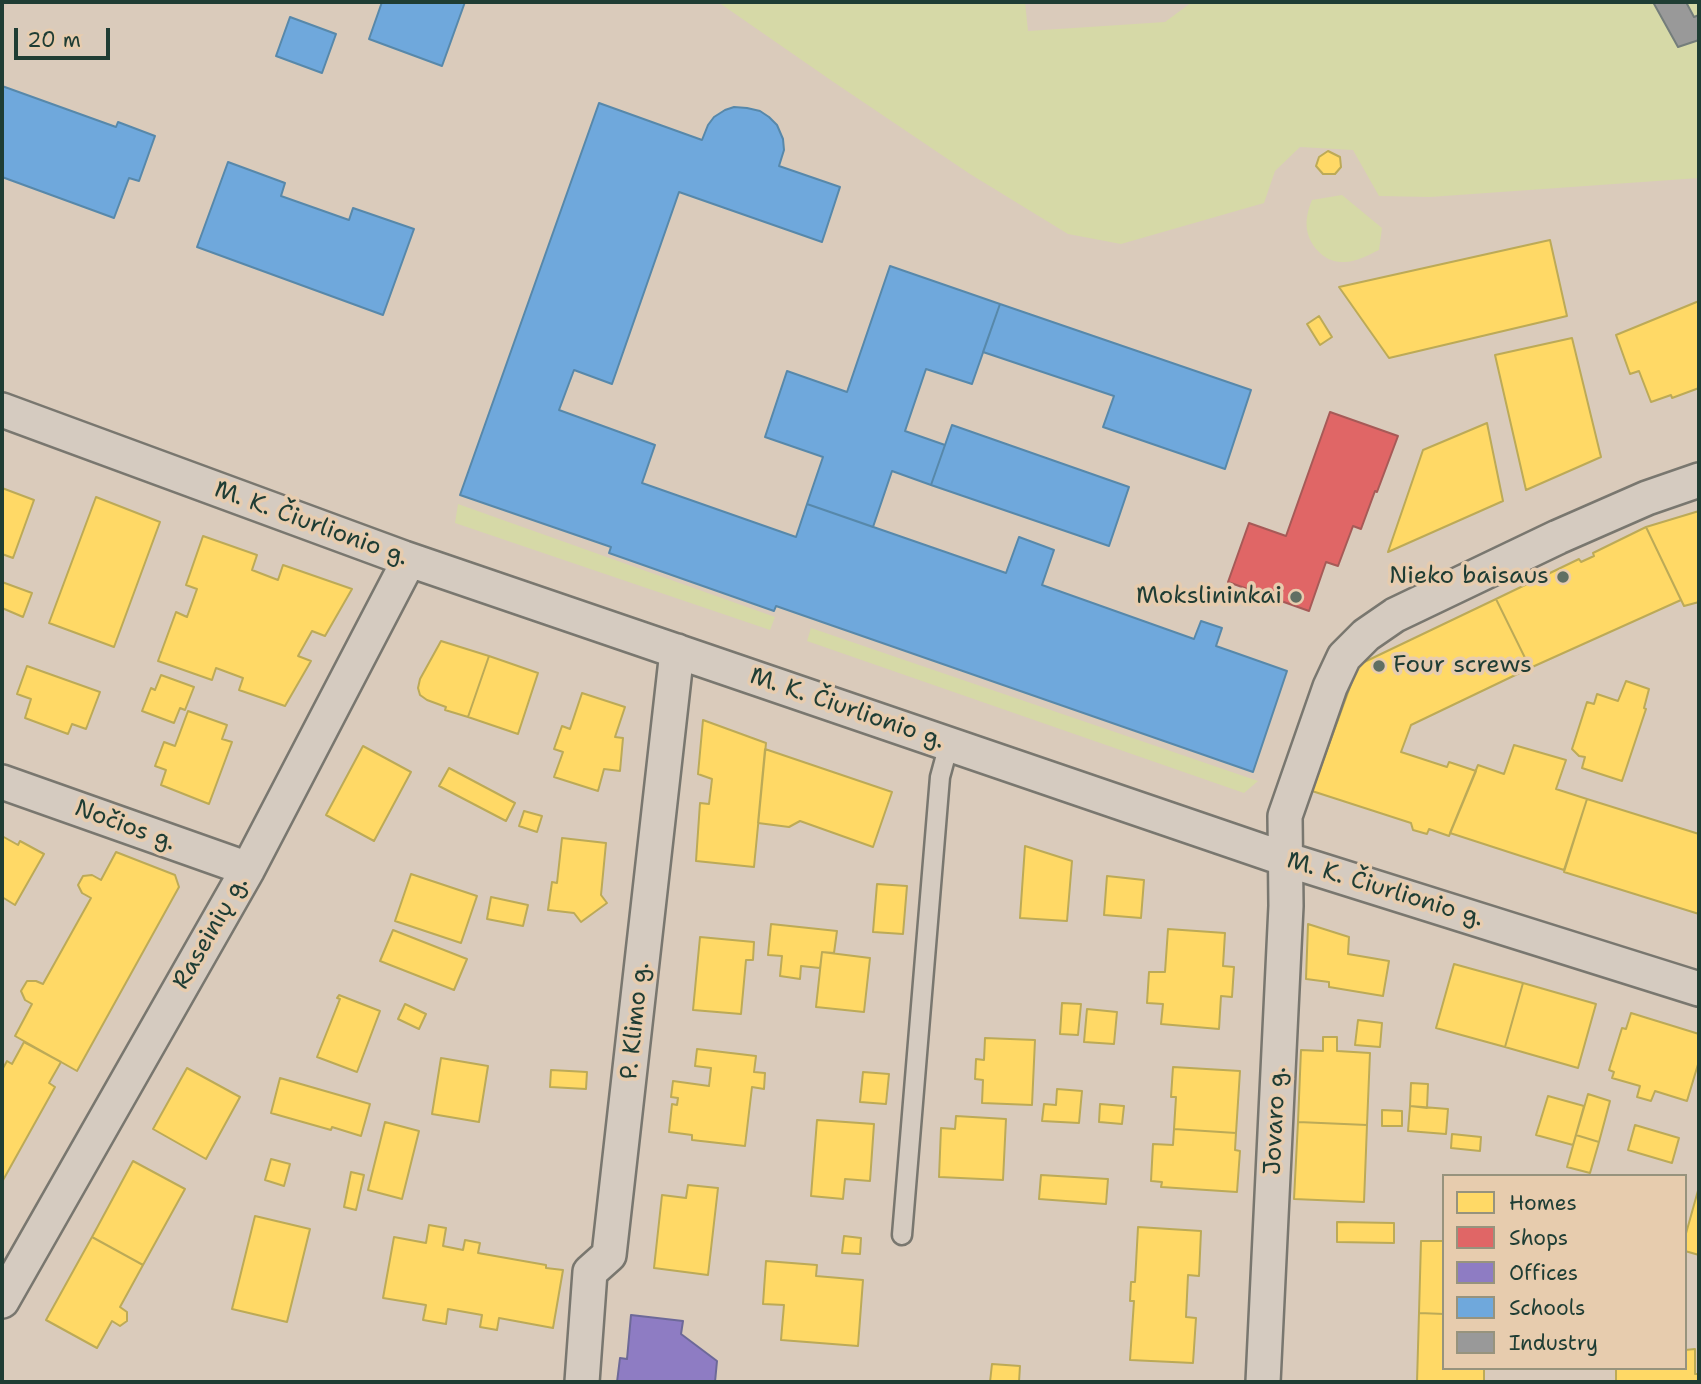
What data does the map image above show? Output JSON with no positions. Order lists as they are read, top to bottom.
{
  "streets": {
    "street": [
      "M. K. Čiurlionio g.",
      "Nočios g.",
      "Raseinių g.",
      "P. Klimo g.",
      "Jovaro g."
    ]
  },
  "crossings": [
    ["M. K. Čiurlionio g.", "Raseinių g."],
    ["M. K. Čiurlionio g.", "P. Klimo g."],
    ["M. K. Čiurlionio g.", "Jovaro g."],
    ["Nočios g.", "Raseinių g."]
  ],
  "places": ["Nieko baisaus", "Mokslininkai", "Four screws"],
  "legend": [
    "Homes",
    "Shops",
    "Offices",
    "Schools",
    "Industry"
  ],
  "scale_bar": "20 m"
}
